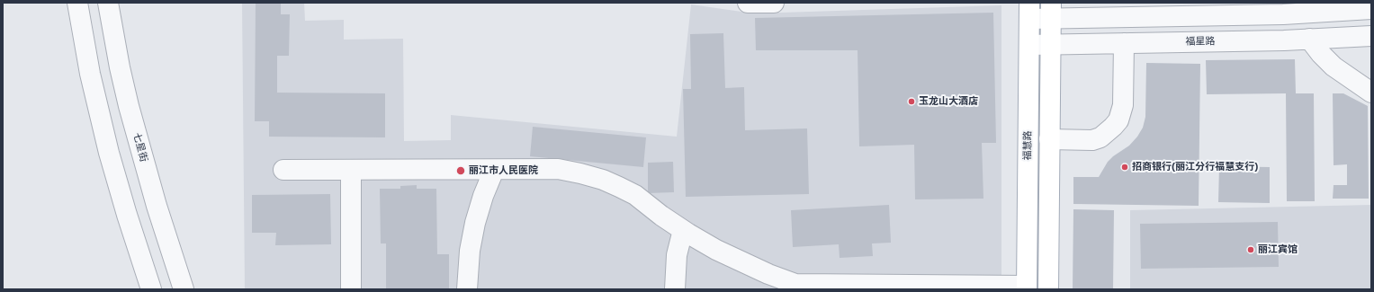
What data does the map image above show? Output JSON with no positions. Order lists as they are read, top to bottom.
{
  "streets": {
    "main road": ["福慧路"],
    "street": ["福星路", "七星街"]
  },
  "crossings": [
    ["福星路", "福慧路"]
  ],
  "places": [
    "玉龙山大酒店",
    "招商银行(丽江分行福慧支行)",
    "丽江市人民医院",
    "丽江宾馆"
  ]
}
